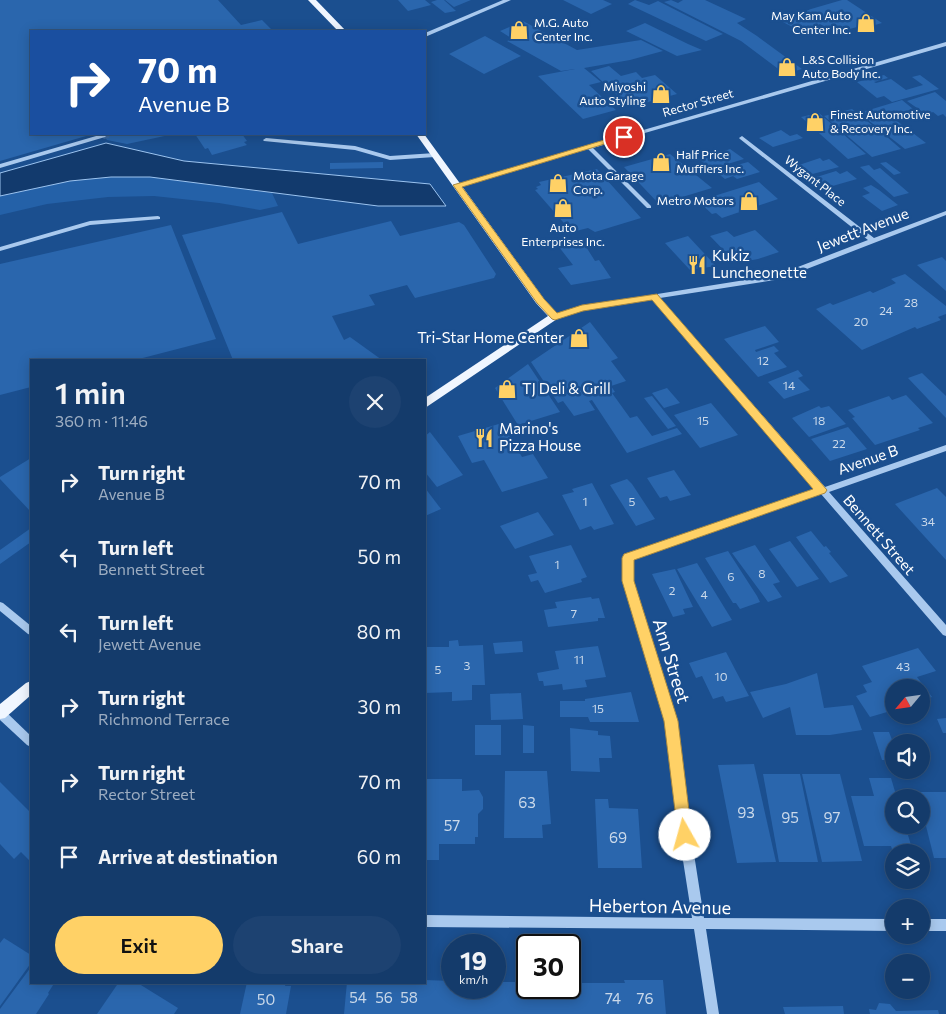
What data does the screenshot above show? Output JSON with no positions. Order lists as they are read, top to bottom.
{
  "streets": {
    "street": [
      "Rector Street",
      "Wygant Place",
      "Jewett Avenue",
      "Avenue B",
      "Bennett Street",
      "Ann Street",
      "Heberton Avenue"
    ]
  },
  "crossings": [
    ["Wygant Place", "Jewett Avenue"],
    ["Jewett Avenue", "Bennett Street"],
    ["Avenue B", "Bennett Street"],
    ["Avenue B", "Ann Street"],
    ["Ann Street", "Heberton Avenue"]
  ],
  "places": {
    "shop": [
      "May Kam Auto Center Inc.",
      "M.G. Auto Center Inc.",
      "L&S Collision Auto Body Inc.",
      "Miyoshi Auto Styling",
      "Finest Automotive & Recovery Inc.",
      "Half Price Mufflers Inc.",
      "Mota Garage Corp.",
      "Metro Motors",
      "Auto Enterprises Inc.",
      "Tri-Star Home Center",
      "TJ Deli & Grill"
    ],
    "restaurant": ["Kukiz Luncheonette", "Marino's Pizza House"]
  },
  "house_numbers": [
    "28",
    "24",
    "20",
    "12",
    "14",
    "15",
    "18",
    "22",
    "1",
    "5",
    "34",
    "1",
    "8",
    "6",
    "2",
    "4",
    "7",
    "11",
    "3",
    "43",
    "5",
    "10",
    "15",
    "63",
    "93",
    "95",
    "97",
    "57",
    "69",
    "54",
    "56",
    "58",
    "74",
    "76",
    "50"
  ],
  "north": "bottom left",
  "page": {
    "turn": ["70 m", "Avenue B"],
    "heading": ["1 min", "360 m · 11:46"],
    "list": [
      {
        "name": "Turn right",
        "note": "Avenue B",
        "value": "70 m"
      },
      {
        "name": "Turn left",
        "note": "Bennett Street",
        "value": "50 m"
      },
      {
        "name": "Turn left",
        "note": "Jewett Avenue",
        "value": "80 m"
      },
      {
        "name": "Turn right",
        "note": "Richmond Terrace",
        "value": "30 m"
      },
      {
        "name": "Turn right",
        "note": "Rector Street",
        "value": "70 m"
      },
      {
        "name": "Arrive at destination",
        "value": "60 m"
      }
    ],
    "map_buttons": ["+", "−"],
    "buttons": ["Exit", "Share"],
    "speed": "19 km/h",
    "limit": "30"
  }
}
